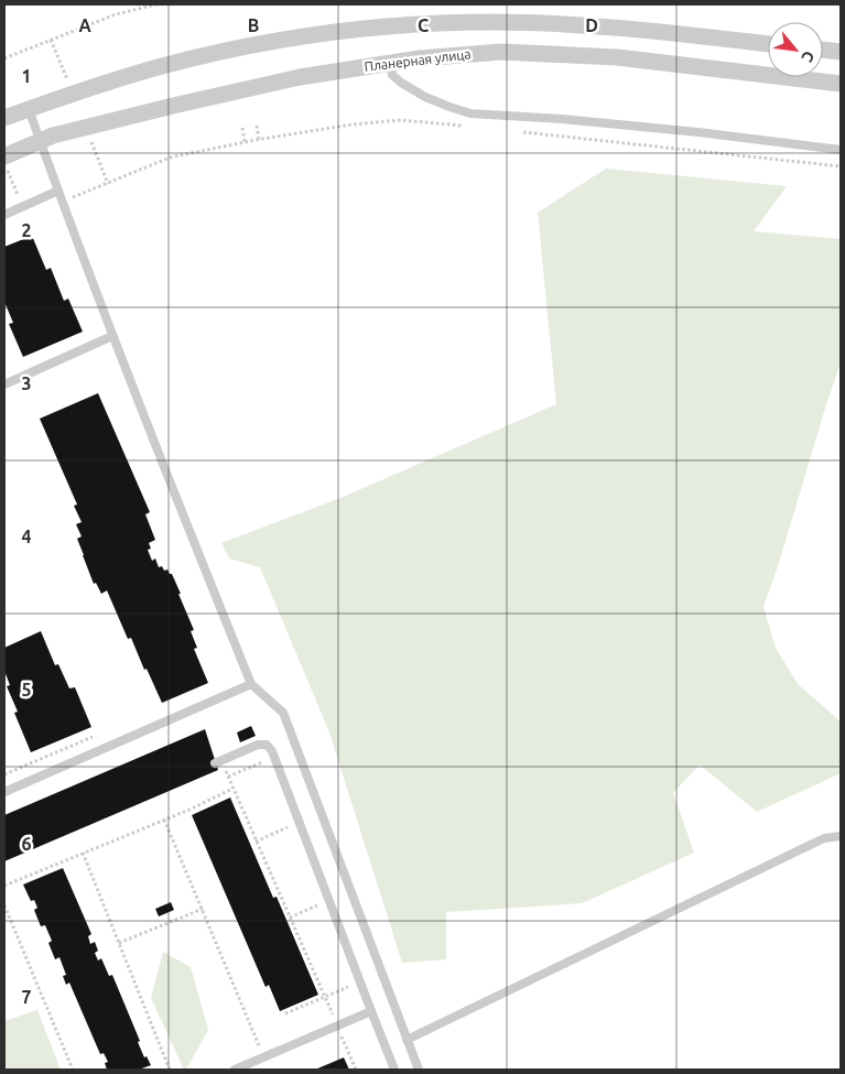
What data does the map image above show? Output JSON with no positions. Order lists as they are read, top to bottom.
{
  "streets": {
    "street": ["Планерная улица"]
  },
  "north": "bottom right",
  "grid": {
    "columns": [
      "A",
      "B",
      "C",
      "D"
    ],
    "rows": [
      "1",
      "2",
      "3",
      "4",
      "5",
      "6",
      "7"
    ]
  }
}
